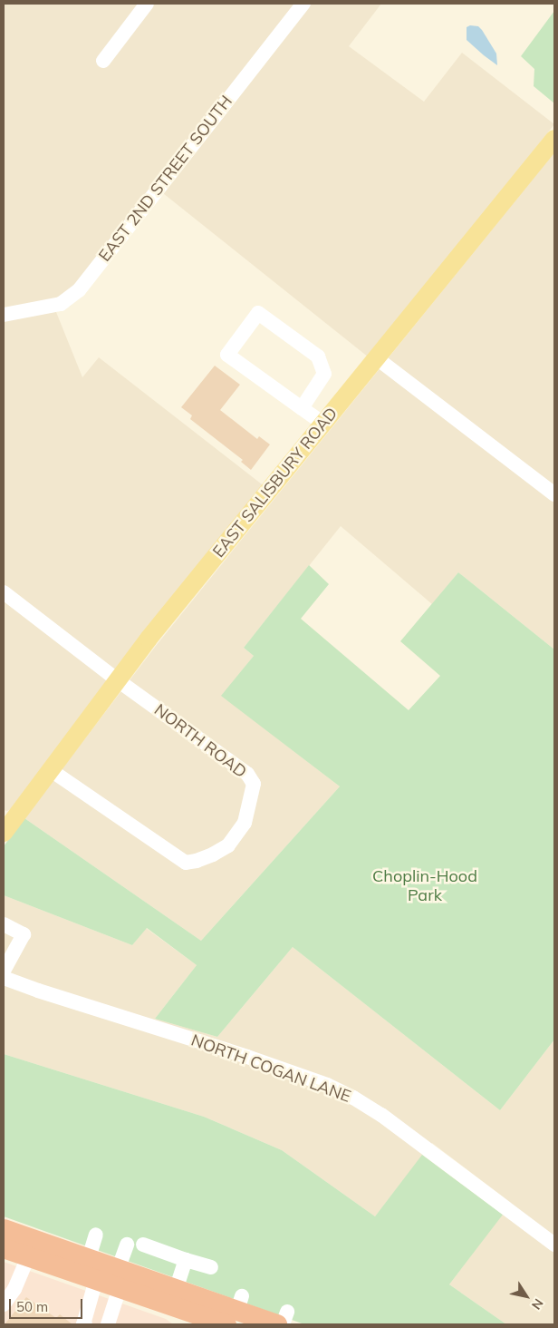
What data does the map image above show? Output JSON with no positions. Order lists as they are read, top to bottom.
{
  "streets": {
    "main road": ["EAST SALISBURY ROAD"],
    "street": ["EAST 2ND STREET SOUTH", "NORTH ROAD", "NORTH COGAN LANE"]
  },
  "crossings": [
    ["EAST SALISBURY ROAD", "NORTH ROAD"]
  ],
  "parks": ["Choplin-Hood Park"],
  "scale_bar": "50 m",
  "north": "bottom right"
}
